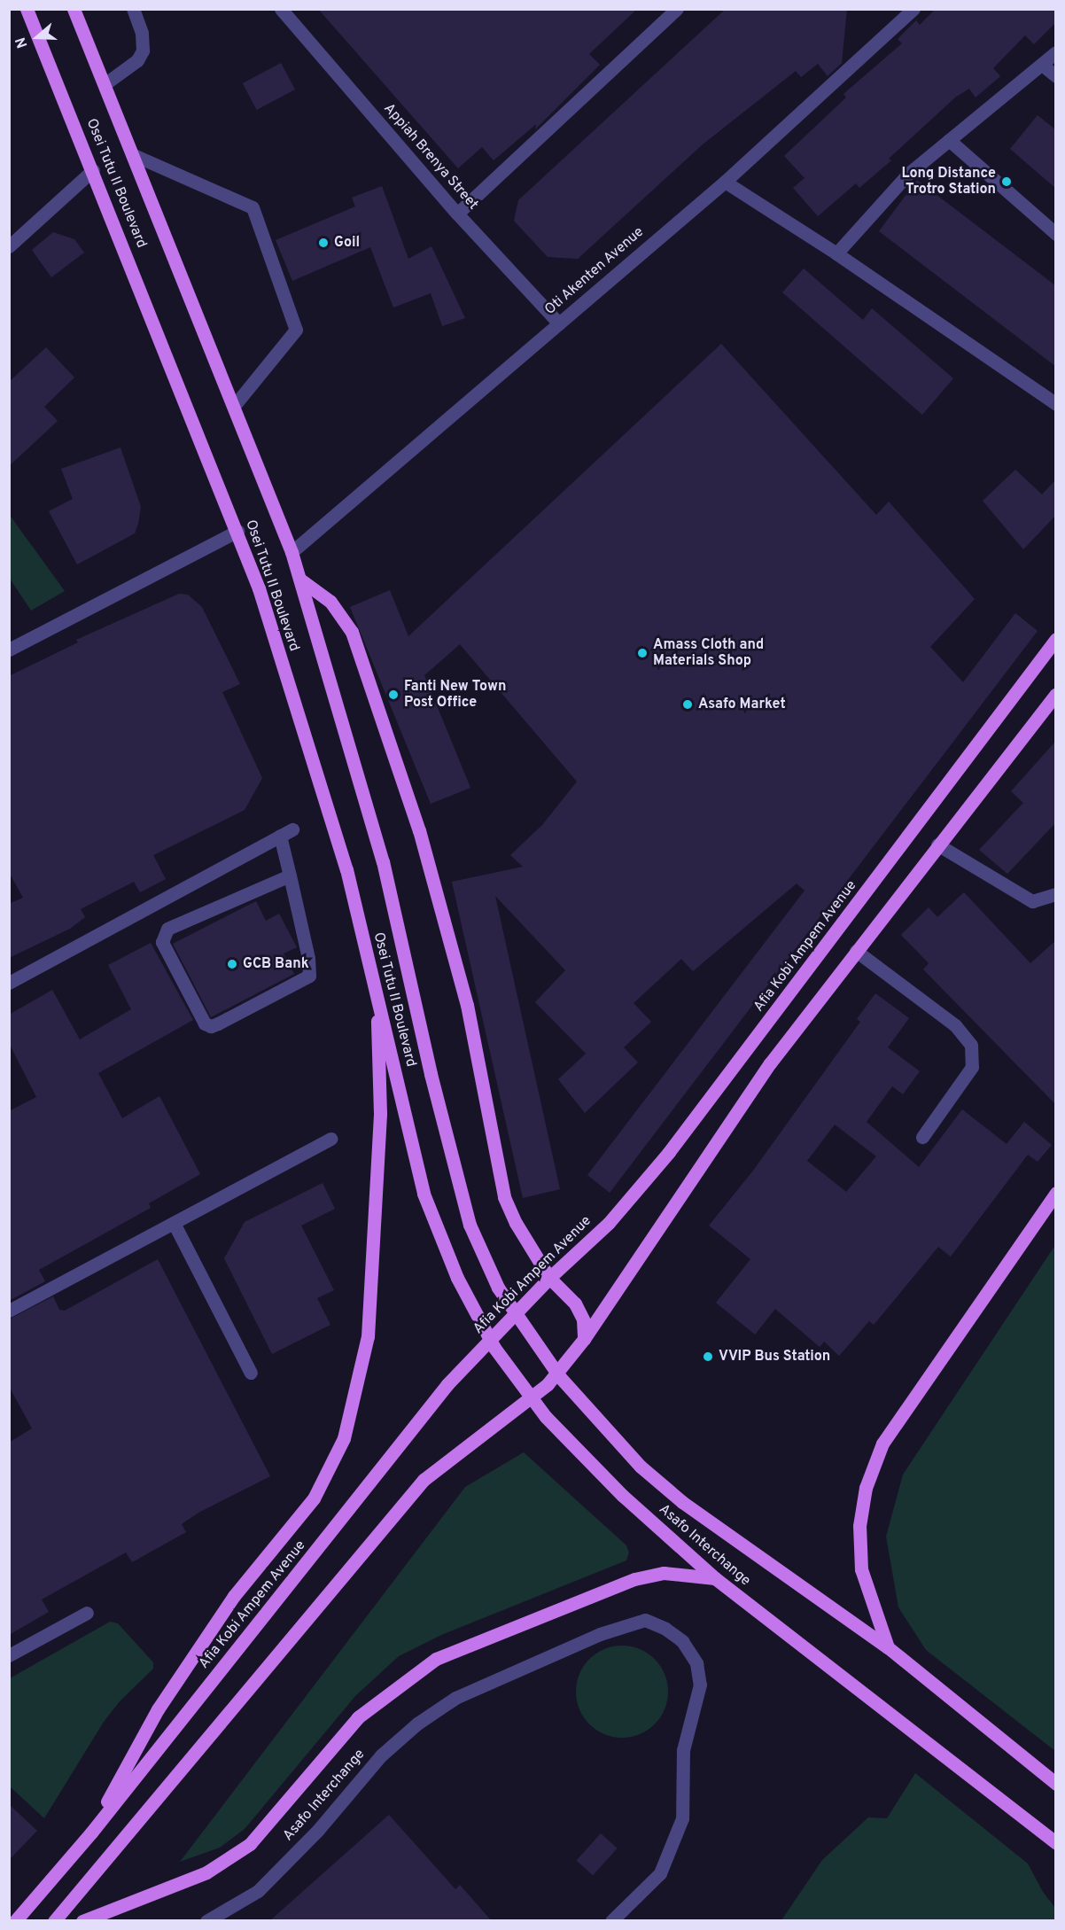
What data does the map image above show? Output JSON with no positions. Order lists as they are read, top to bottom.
{
  "streets": {
    "main road": ["Osei Tutu II Boulevard", "Afia Kobi Ampem Avenue", "Asafo Interchange"],
    "street": ["Appiah Brenya Street", "Oti Akenten Avenue"]
  },
  "crossings": [
    ["Appiah Brenya Street", "Oti Akenten Avenue"],
    ["Osei Tutu II Boulevard", "Oti Akenten Avenue"],
    ["Osei Tutu II Boulevard", "Asafo Interchange"]
  ],
  "places": [
    "Long Distance Trotro Station",
    "Goil",
    "Amass Cloth and Materials Shop",
    "Fanti New Town Post Office",
    "Asafo Market",
    "GCB Bank",
    "VVIP Bus Station"
  ],
  "north": "left"
}
